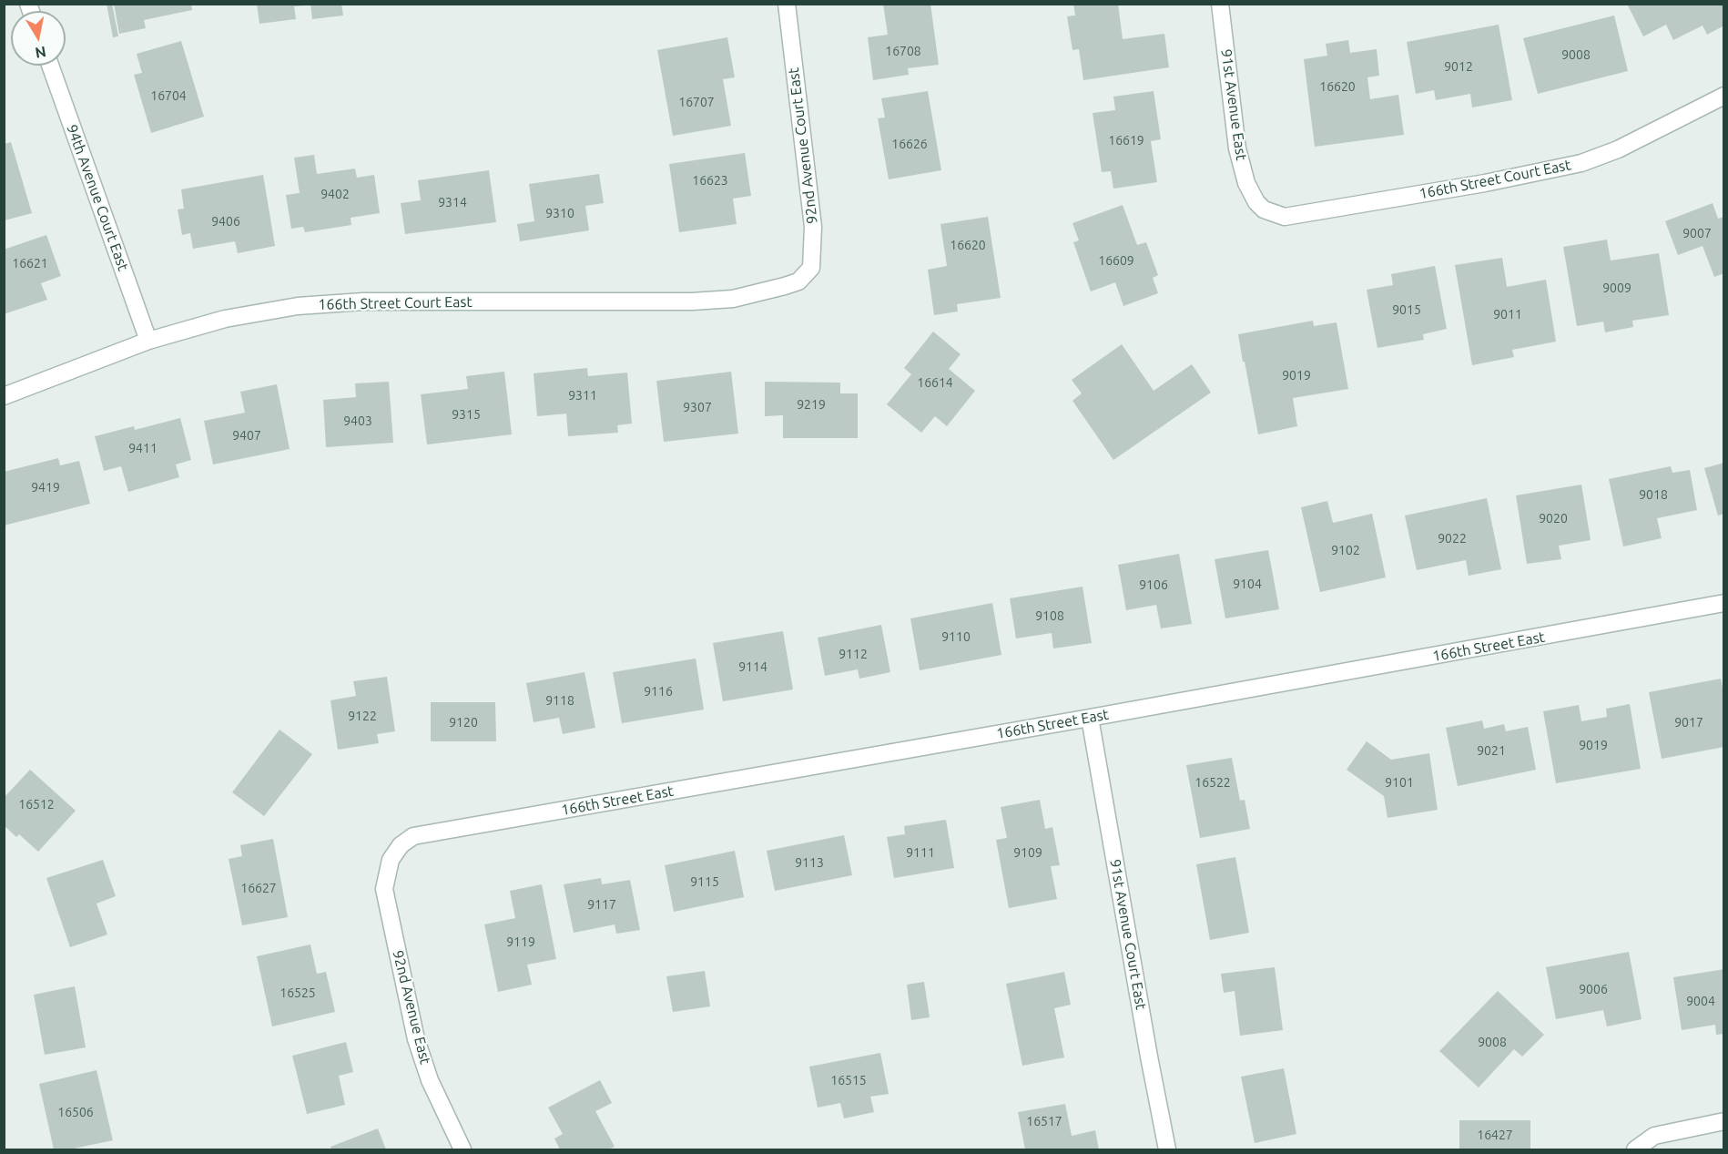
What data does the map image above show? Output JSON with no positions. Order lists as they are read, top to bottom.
{
  "streets": {
    "street": [
      "91st Avenue East",
      "92nd Avenue Court East",
      "166th Street Court East",
      "94th Avenue Court East",
      "166th Street East",
      "91st Avenue Court East",
      "92nd Avenue East"
    ]
  },
  "crossings": [
    ["91st Avenue East", "166th Street Court East"],
    ["92nd Avenue Court East", "166th Street Court East"],
    ["166th Street Court East", "94th Avenue Court East"],
    ["166th Street East", "91st Avenue Court East"],
    ["166th Street East", "92nd Avenue East"]
  ],
  "house_numbers": [
    "16708",
    "9008",
    "9012",
    "16620",
    "16704",
    "16707",
    "16619",
    "16626",
    "16623",
    "9402",
    "9314",
    "9310",
    "9406",
    "9007",
    "16620",
    "16609",
    "16621",
    "9009",
    "9015",
    "9011",
    "9019",
    "16614",
    "9311",
    "9219",
    "9307",
    "9315",
    "9403",
    "9407",
    "9411",
    "9419",
    "9018",
    "9020",
    "9022",
    "9102",
    "9104",
    "9106",
    "9108",
    "9110",
    "9112",
    "9114",
    "9116",
    "9118",
    "9122",
    "9120",
    "9017",
    "9019",
    "9021",
    "16522",
    "9101",
    "16512",
    "9111",
    "9109",
    "9113",
    "9115",
    "16627",
    "9117",
    "9119",
    "9006",
    "16525",
    "9004",
    "9008",
    "16515",
    "16506",
    "16517",
    "16427"
  ],
  "north": "bottom"
}
